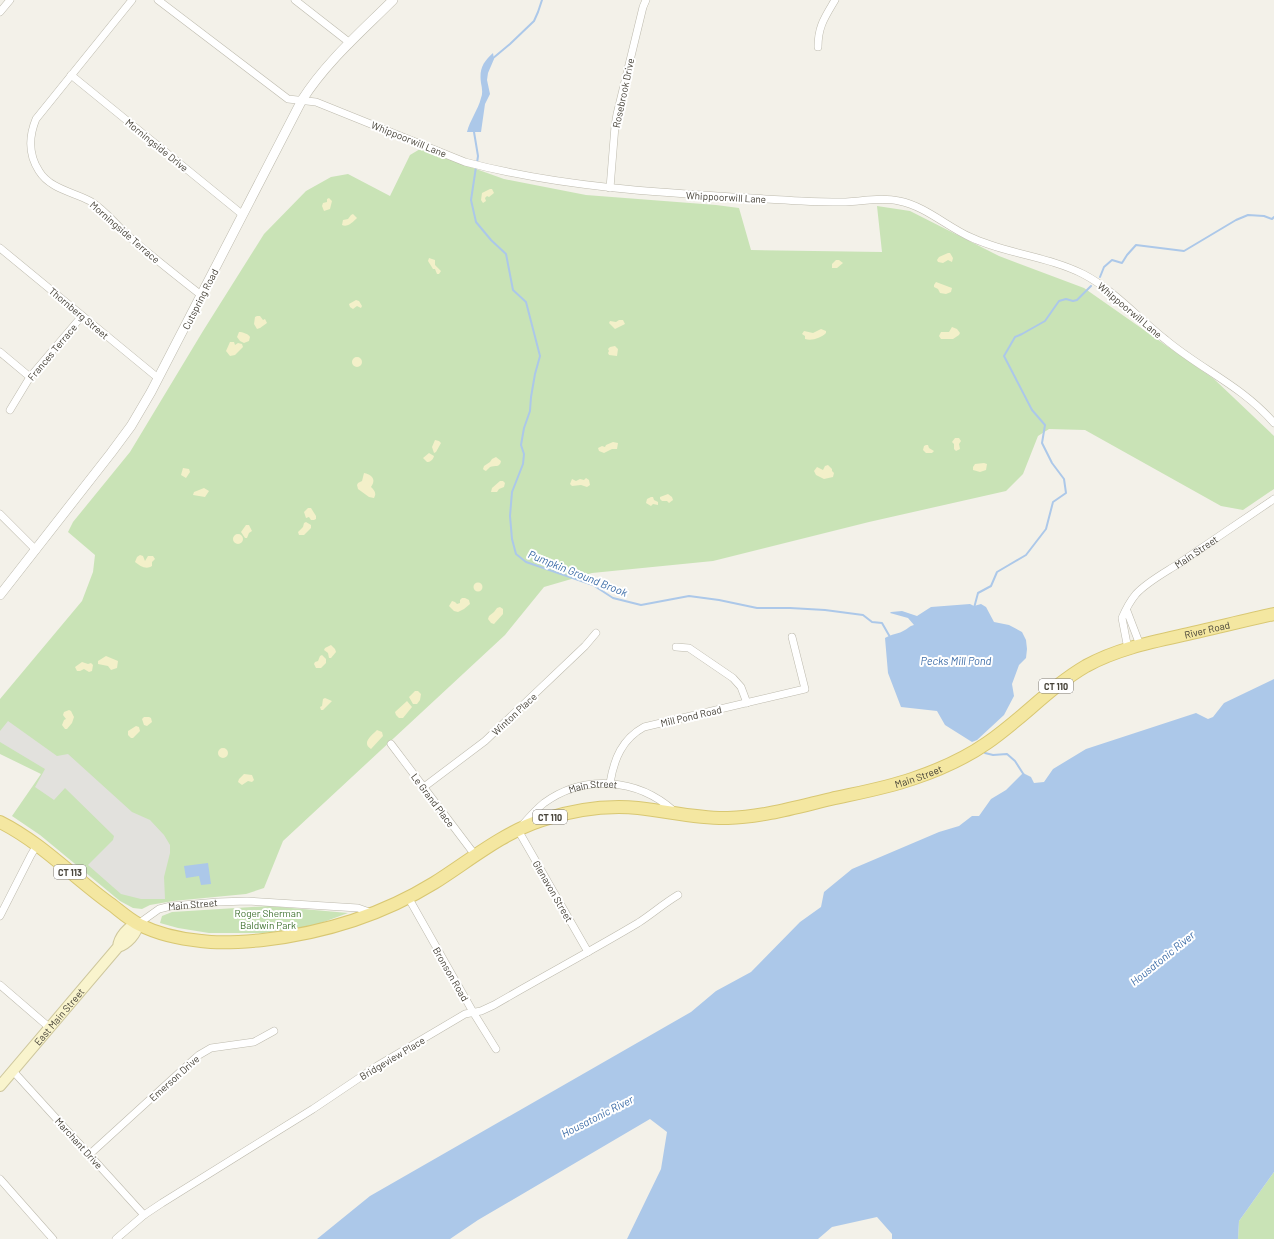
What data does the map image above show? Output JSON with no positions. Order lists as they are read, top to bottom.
{
  "streets": {
    "main road": [
      "Main Street",
      "River Road",
      "CT 110",
      "CT 113",
      "East Main Street"
    ],
    "street": [
      "Rosebrook Drive",
      "Whippoorwill Lane",
      "Morningside Drive",
      "Morningside Terrace",
      "Cutspring Road",
      "Thornberg Street",
      "Frances Terrace",
      "Winton Place",
      "Mill Pond Road",
      "Le Grand Place",
      "Glenavon Street",
      "Bronson Road",
      "Bridgeview Place",
      "Emerson Drive",
      "Marchant Drive"
    ]
  },
  "crossings": [
    ["Rosebrook Drive", "Whippoorwill Lane"],
    ["Whippoorwill Lane", "Cutspring Road"],
    ["Morningside Drive", "Morningside Terrace"],
    ["Morningside Drive", "Cutspring Road"],
    ["Morningside Terrace", "Cutspring Road"],
    ["Cutspring Road", "Thornberg Street"],
    ["Thornberg Street", "Frances Terrace"],
    ["Main Street", "River Road"],
    ["Main Street", "Mill Pond Road"],
    ["Main Street", "Le Grand Place"],
    ["Main Street", "Glenavon Street"],
    ["Main Street", "Bronson Road"],
    ["Main Street", "East Main Street"],
    ["Winton Place", "Le Grand Place"],
    ["Glenavon Street", "Bridgeview Place"],
    ["Bronson Road", "Bridgeview Place"],
    ["East Main Street", "Marchant Drive"],
    ["Bridgeview Place", "Marchant Drive"],
    ["Emerson Drive", "Marchant Drive"]
  ],
  "water": ["Pumpkin Ground Brook", "Pecks Mill Pond", "Housatonic River"],
  "parks": ["Roger Sherman Baldwin Park"]
}
